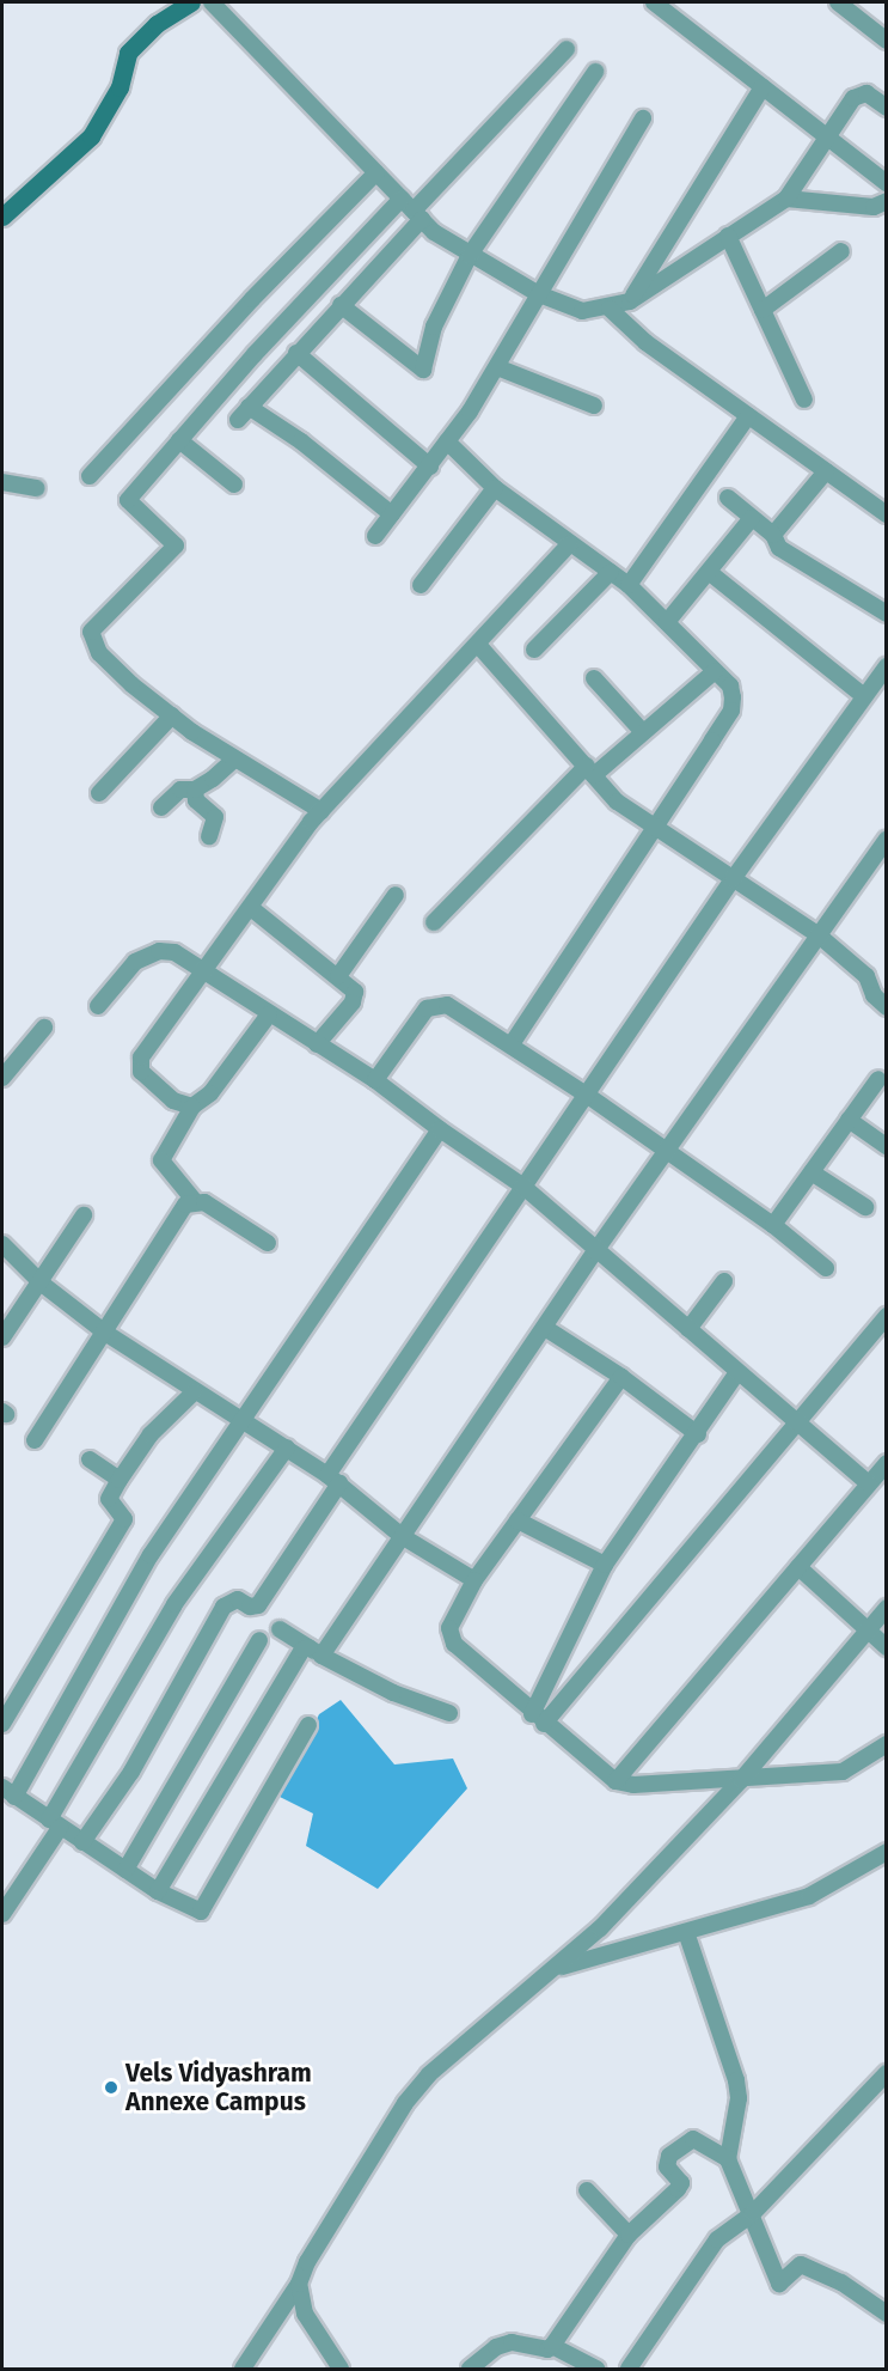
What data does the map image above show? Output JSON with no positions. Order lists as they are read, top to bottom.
{
  "places": ["Vels Vidyashram Annexe Campus"]
}
